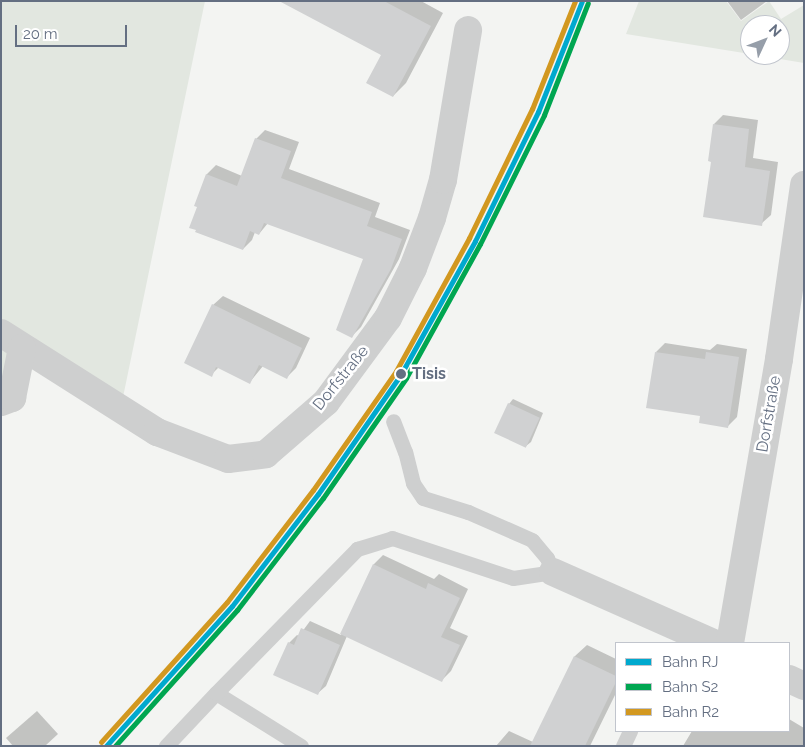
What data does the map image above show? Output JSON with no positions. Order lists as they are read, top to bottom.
{
  "streets": {
    "street": ["Dorfstraße"]
  },
  "places": ["Tisis"],
  "lines": ["rail line RJ", "rail line R2", "rail line S2"],
  "legend": ["Bahn RJ", "Bahn S2", "Bahn R2"],
  "scale_bar": "20 m",
  "north": "top right"
}
